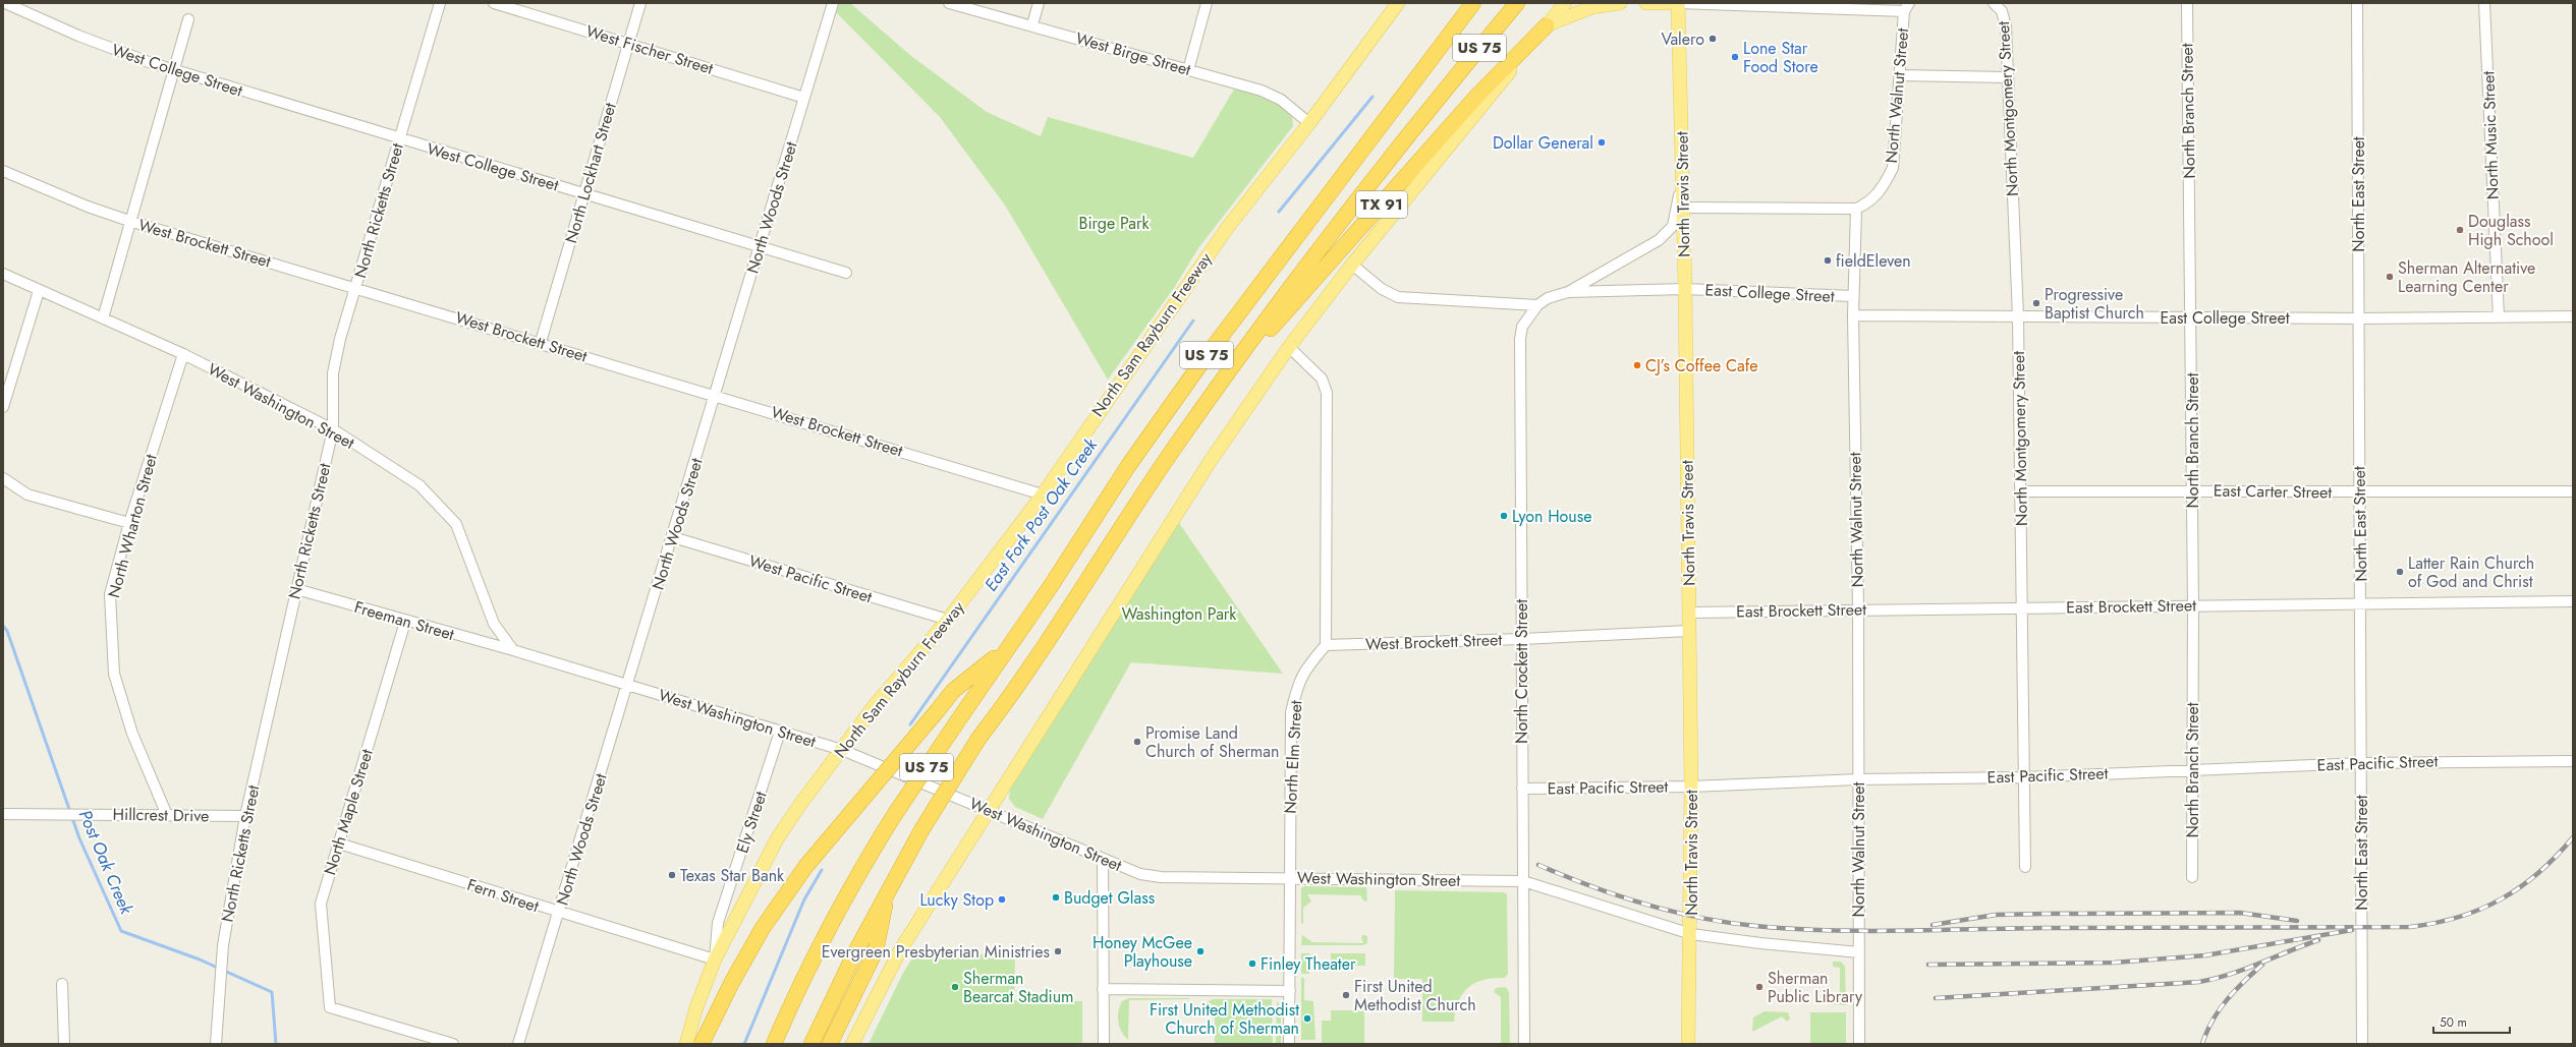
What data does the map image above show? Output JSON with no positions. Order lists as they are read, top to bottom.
{
  "streets": {
    "highway": ["US 75", "TX 91"],
    "main road": ["North Travis Street", "North Sam Rayburn Freeway"],
    "street": [
      "West Fischer Street",
      "West Birge Street",
      "West College Street",
      "North Walnut Street",
      "North Montgomery Street",
      "North Branch Street",
      "North Music Street",
      "North Lockhart Street",
      "North East Street",
      "North Woods Street",
      "North Ricketts Street",
      "West Brockett Street",
      "East College Street",
      "West Washington Street",
      "East Carter Street",
      "North Wharton Street",
      "West Pacific Street",
      "East Brockett Street",
      "Freeman Street",
      "North Crockett Street",
      "North Elm Street",
      "East Pacific Street",
      "North Maple Street",
      "Hillcrest Drive",
      "Ely Street",
      "Fern Street"
    ]
  },
  "crossings": [
    ["US 75", "TX 91"],
    ["West Fischer Street", "North Lockhart Street"],
    ["West Fischer Street", "North Woods Street"],
    ["West Birge Street", "North Sam Rayburn Freeway"],
    ["West College Street", "North Lockhart Street"],
    ["West College Street", "North Woods Street"],
    ["West College Street", "North Ricketts Street"],
    ["North Walnut Street", "East College Street"],
    ["North Walnut Street", "West Washington Street"],
    ["North Walnut Street", "East Brockett Street"],
    ["North Walnut Street", "East Pacific Street"],
    ["North Montgomery Street", "East College Street"],
    ["North Montgomery Street", "East Carter Street"],
    ["North Montgomery Street", "East Brockett Street"],
    ["North Montgomery Street", "East Pacific Street"],
    ["North Branch Street", "East College Street"],
    ["North Branch Street", "East Carter Street"],
    ["North Branch Street", "East Brockett Street"],
    ["North Branch Street", "East Pacific Street"],
    ["North Music Street", "East College Street"],
    ["North Lockhart Street", "West Brockett Street"],
    ["North Travis Street", "West Brockett Street"],
    ["North Travis Street", "East College Street"],
    ["North Travis Street", "West Washington Street"],
    ["North Travis Street", "East Brockett Street"],
    ["North Travis Street", "East Pacific Street"],
    ["North East Street", "East College Street"],
    ["North East Street", "East Carter Street"],
    ["North East Street", "East Brockett Street"],
    ["North East Street", "East Pacific Street"],
    ["North Woods Street", "West Brockett Street"],
    ["North Woods Street", "West Washington Street"],
    ["North Woods Street", "West Pacific Street"],
    ["North Woods Street", "Fern Street"],
    ["North Ricketts Street", "West Brockett Street"],
    ["North Ricketts Street", "West Washington Street"],
    ["North Ricketts Street", "Freeman Street"],
    ["North Ricketts Street", "Hillcrest Drive"],
    ["West Brockett Street", "North Sam Rayburn Freeway"],
    ["West Brockett Street", "North Crockett Street"],
    ["West Brockett Street", "North Elm Street"],
    ["North Sam Rayburn Freeway", "West Washington Street"],
    ["North Sam Rayburn Freeway", "West Pacific Street"],
    ["North Sam Rayburn Freeway", "Ely Street"],
    ["North Sam Rayburn Freeway", "Fern Street"],
    ["West Washington Street", "North Wharton Street"],
    ["West Washington Street", "Freeman Street"],
    ["West Washington Street", "North Crockett Street"],
    ["West Washington Street", "North Elm Street"],
    ["West Washington Street", "Ely Street"],
    ["North Wharton Street", "Hillcrest Drive"],
    ["Freeman Street", "North Maple Street"],
    ["North Crockett Street", "East Pacific Street"],
    ["North Maple Street", "Fern Street"],
    ["Ely Street", "Fern Street"]
  ],
  "water": ["East Fork Post Oak Creek", "Post Oak Creek"],
  "parks": ["Birge Park", "Washington Park"],
  "places": [
    "Valero",
    "Lone Star Food Store",
    "Dollar General",
    "Douglass High School",
    "fieldEleven",
    "Sherman Alternative Learning Center",
    "Progressive Baptist Church",
    "CJ’s Coffee Cafe",
    "Lyon House",
    "Latter Rain Church of God and Christ",
    "Promise Land Church of Sherman",
    "Texas Star Bank",
    "Budget Glass",
    "Lucky Stop",
    "Evergreen Presbyterian Ministries",
    "Honey McGee Playhouse",
    "Finley Theater",
    "Sherman Bearcat Stadium",
    "Sherman Public Library",
    "First United Methodist Church",
    "First United Methodist Church of Sherman"
  ],
  "scale_bar": "50 m"
}
